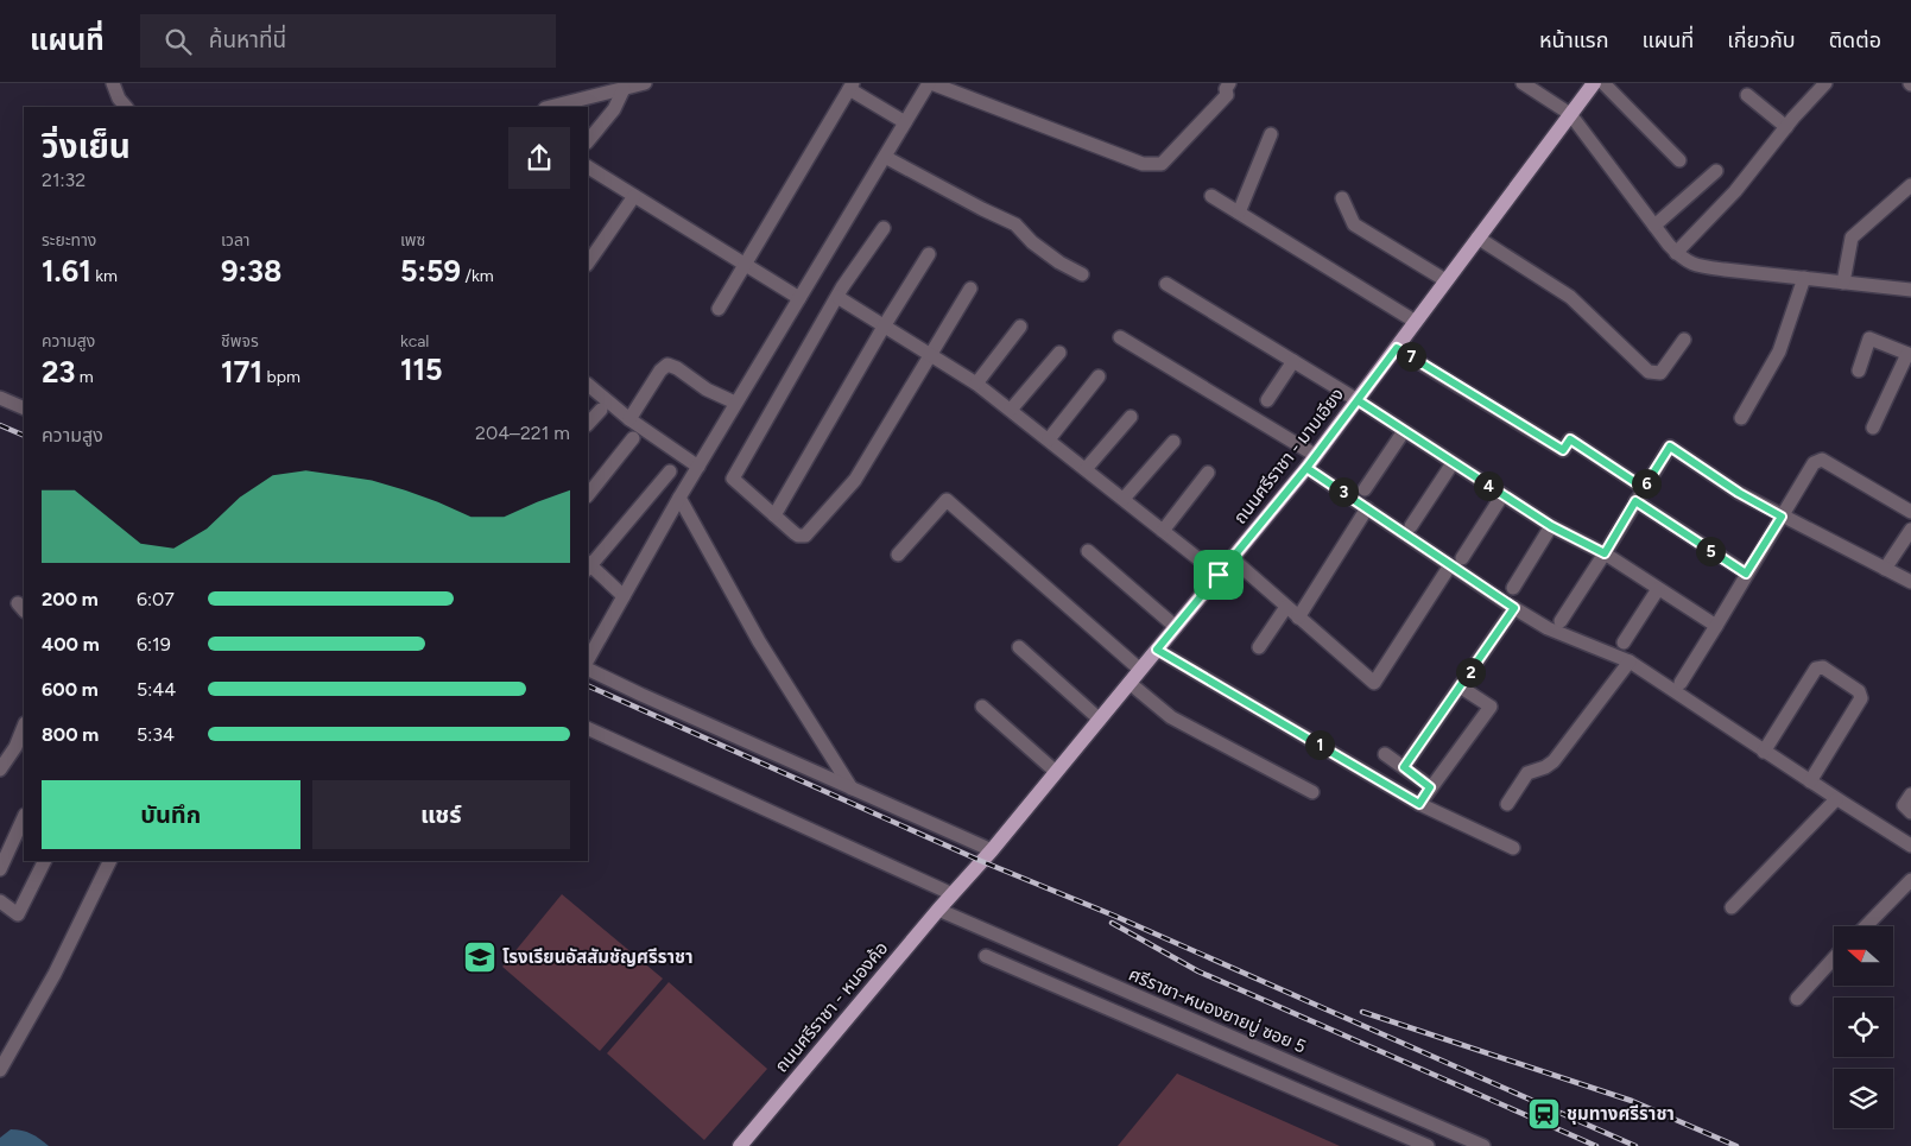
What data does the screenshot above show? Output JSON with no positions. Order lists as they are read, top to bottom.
{
  "streets": {
    "main road": ["ถนนศรีราชา - มาบเอียง", "ถนนศรีราชา - หนองค้อ"],
    "street": ["ศรีราชา-หนองยายบู่ ซอย 5"]
  },
  "crossings": [
    ["ถนนศรีราชา - มาบเอียง", "ถนนศรีราชา - หนองค้อ"],
    ["ถนนศรีราชา - หนองค้อ", "ศรีราชา-หนองยายบู่ ซอย 5"]
  ],
  "places": {
    "school or university": ["โรงเรียนอัสสัมชัญศรีราชา"],
    "station": ["ชุมทางศรีราชา"]
  },
  "north": "left",
  "page": {
    "header": "แผนที่",
    "search": "ค้นหาที่นี่",
    "nav": [
      "หน้าแรก",
      "แผนที่",
      "เกี่ยวกับ",
      "ติดต่อ"
    ],
    "heading": ["วิ่งเย็น", "21:32"],
    "stats": [
      ["ระยะทาง", "1.61 km"],
      ["เวลา", "9:38"],
      ["เพซ", "5:59 /km"],
      ["ความสูง", "23 m"],
      ["ชีพจร", "171 bpm"],
      ["kcal", "115"]
    ],
    "pins": [
      "7",
      "6",
      "4",
      "3",
      "5",
      "2",
      "1"
    ],
    "chart": ["ความสูง", "204–221 m"],
    "list": [
      {
        "name": "200 m",
        "note": "6:07"
      },
      {
        "name": "400 m",
        "note": "6:19"
      },
      {
        "name": "600 m",
        "note": "5:44"
      },
      {
        "name": "800 m",
        "note": "5:34"
      }
    ],
    "buttons": ["บันทึก", "แชร์"]
  }
}
